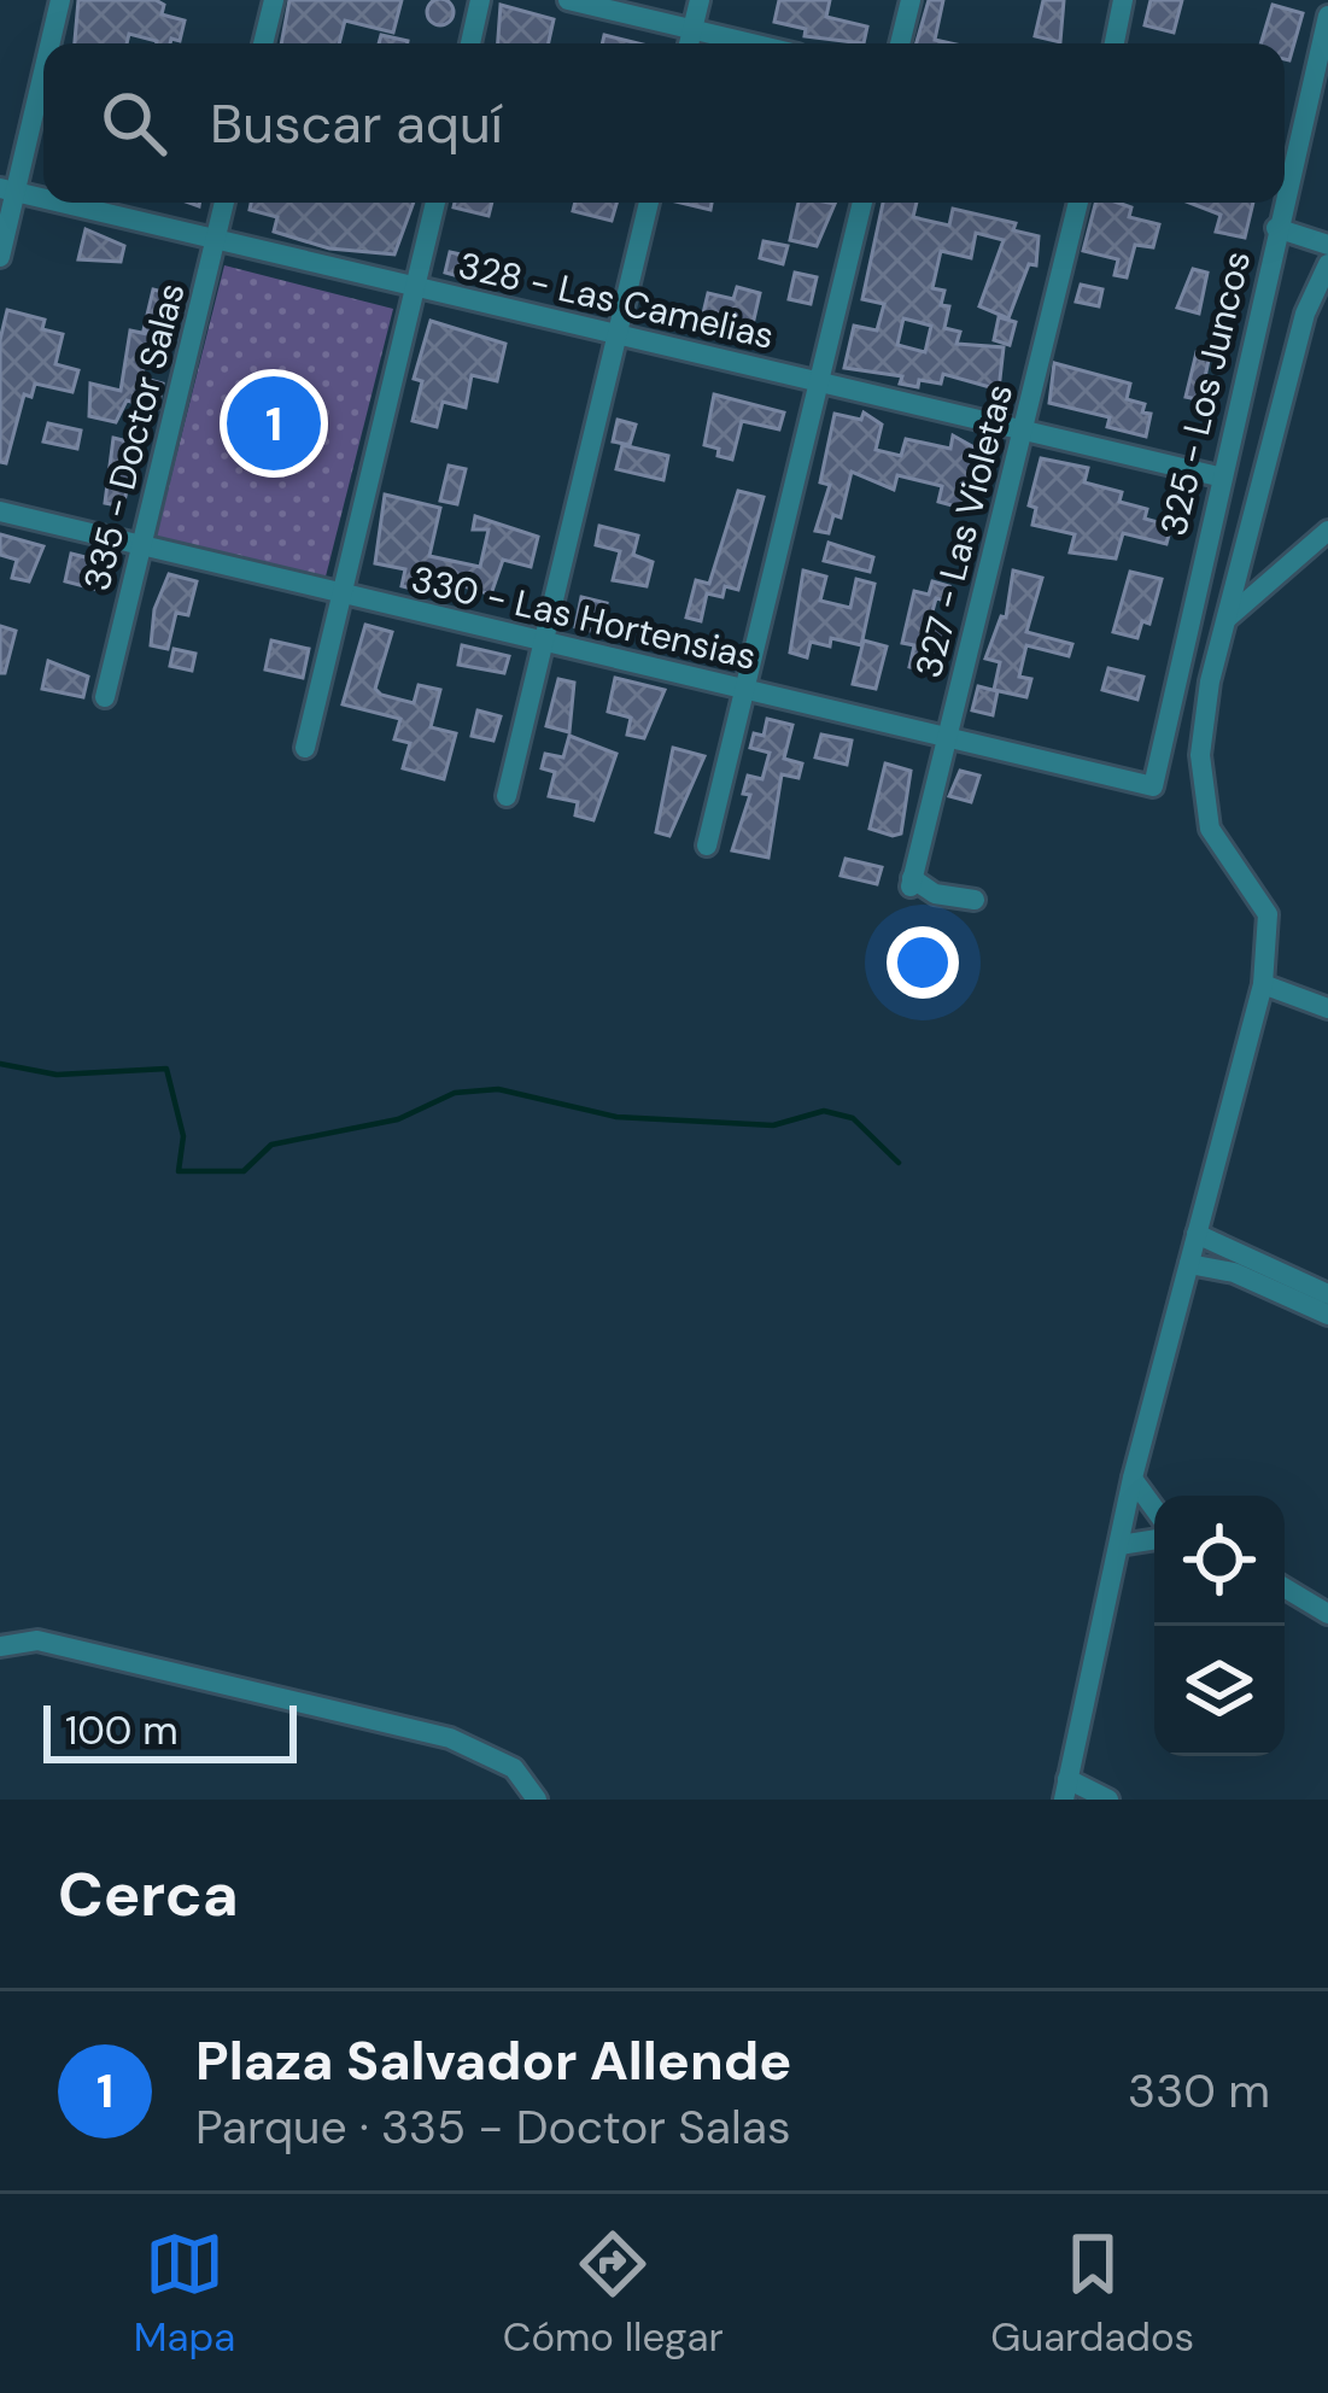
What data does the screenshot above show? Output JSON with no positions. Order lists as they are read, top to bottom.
{
  "streets": {
    "street": [
      "328 - Las Camelias",
      "325 - Los Juncos",
      "335 - Doctor Salas",
      "327 - Las Violetas",
      "330 - Las Hortensias"
    ]
  },
  "crossings": [
    ["328 - Las Camelias", "325 - Los Juncos"],
    ["328 - Las Camelias", "335 - Doctor Salas"],
    ["328 - Las Camelias", "327 - Las Violetas"],
    ["325 - Los Juncos", "330 - Las Hortensias"],
    ["335 - Doctor Salas", "330 - Las Hortensias"],
    ["327 - Las Violetas", "330 - Las Hortensias"]
  ],
  "scale_bar": "100 m",
  "page": {
    "search": "Buscar aquí",
    "pins": "1",
    "scale": "100 m",
    "heading": "Cerca",
    "list": [
      {
        "mark": "1",
        "name": "Plaza Salvador Allende",
        "note": "Parque · 335 - Doctor Salas",
        "value": "330 m"
      }
    ],
    "nav": ["Mapa", "Cómo llegar", "Guardados"]
  }
}
